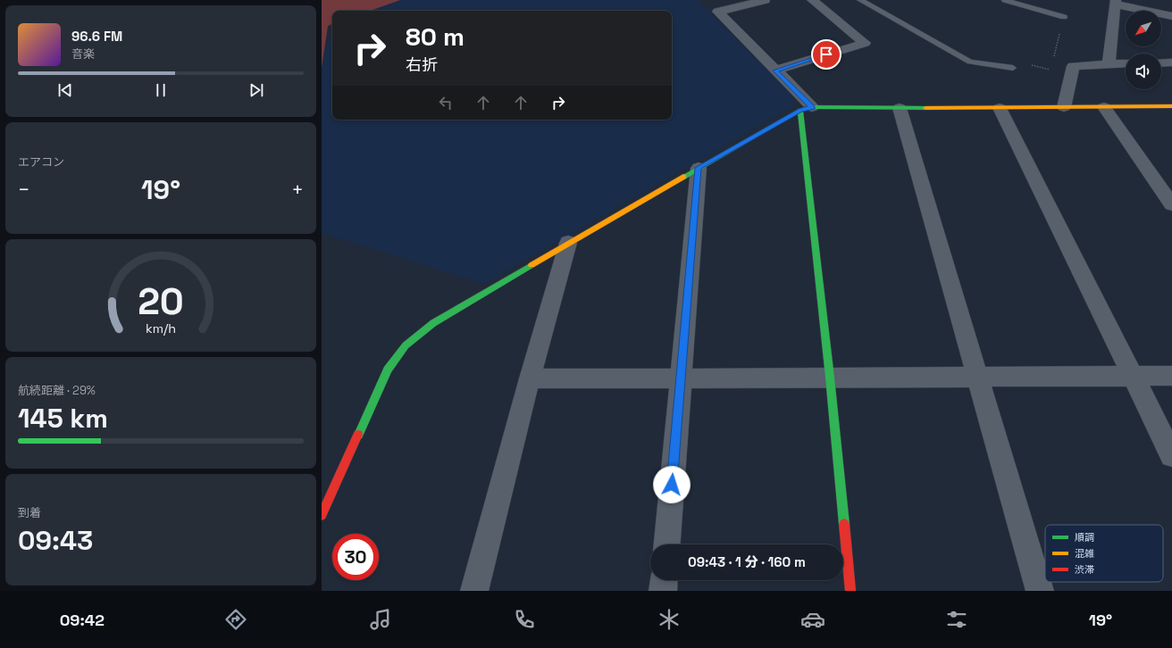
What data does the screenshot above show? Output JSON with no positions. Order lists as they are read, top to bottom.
{
  "legend": ["順調", "混雑", "渋滞"],
  "north": "bottom left",
  "page": {
    "turn": ["80 m", "右折"],
    "song": ["96.6 FM", "音楽"],
    "tile": [
      "エアコン",
      ["航続距離 · 29%", "145 km"],
      ["到着", "09:43"]
    ],
    "heat": ["−", "19°", "+"],
    "limit": "30",
    "trip": "09:43 · 1 分 · 160 m",
    "tabs": ["09:42", "19°"],
    "gauge": ["20", "km/h"]
  }
}
